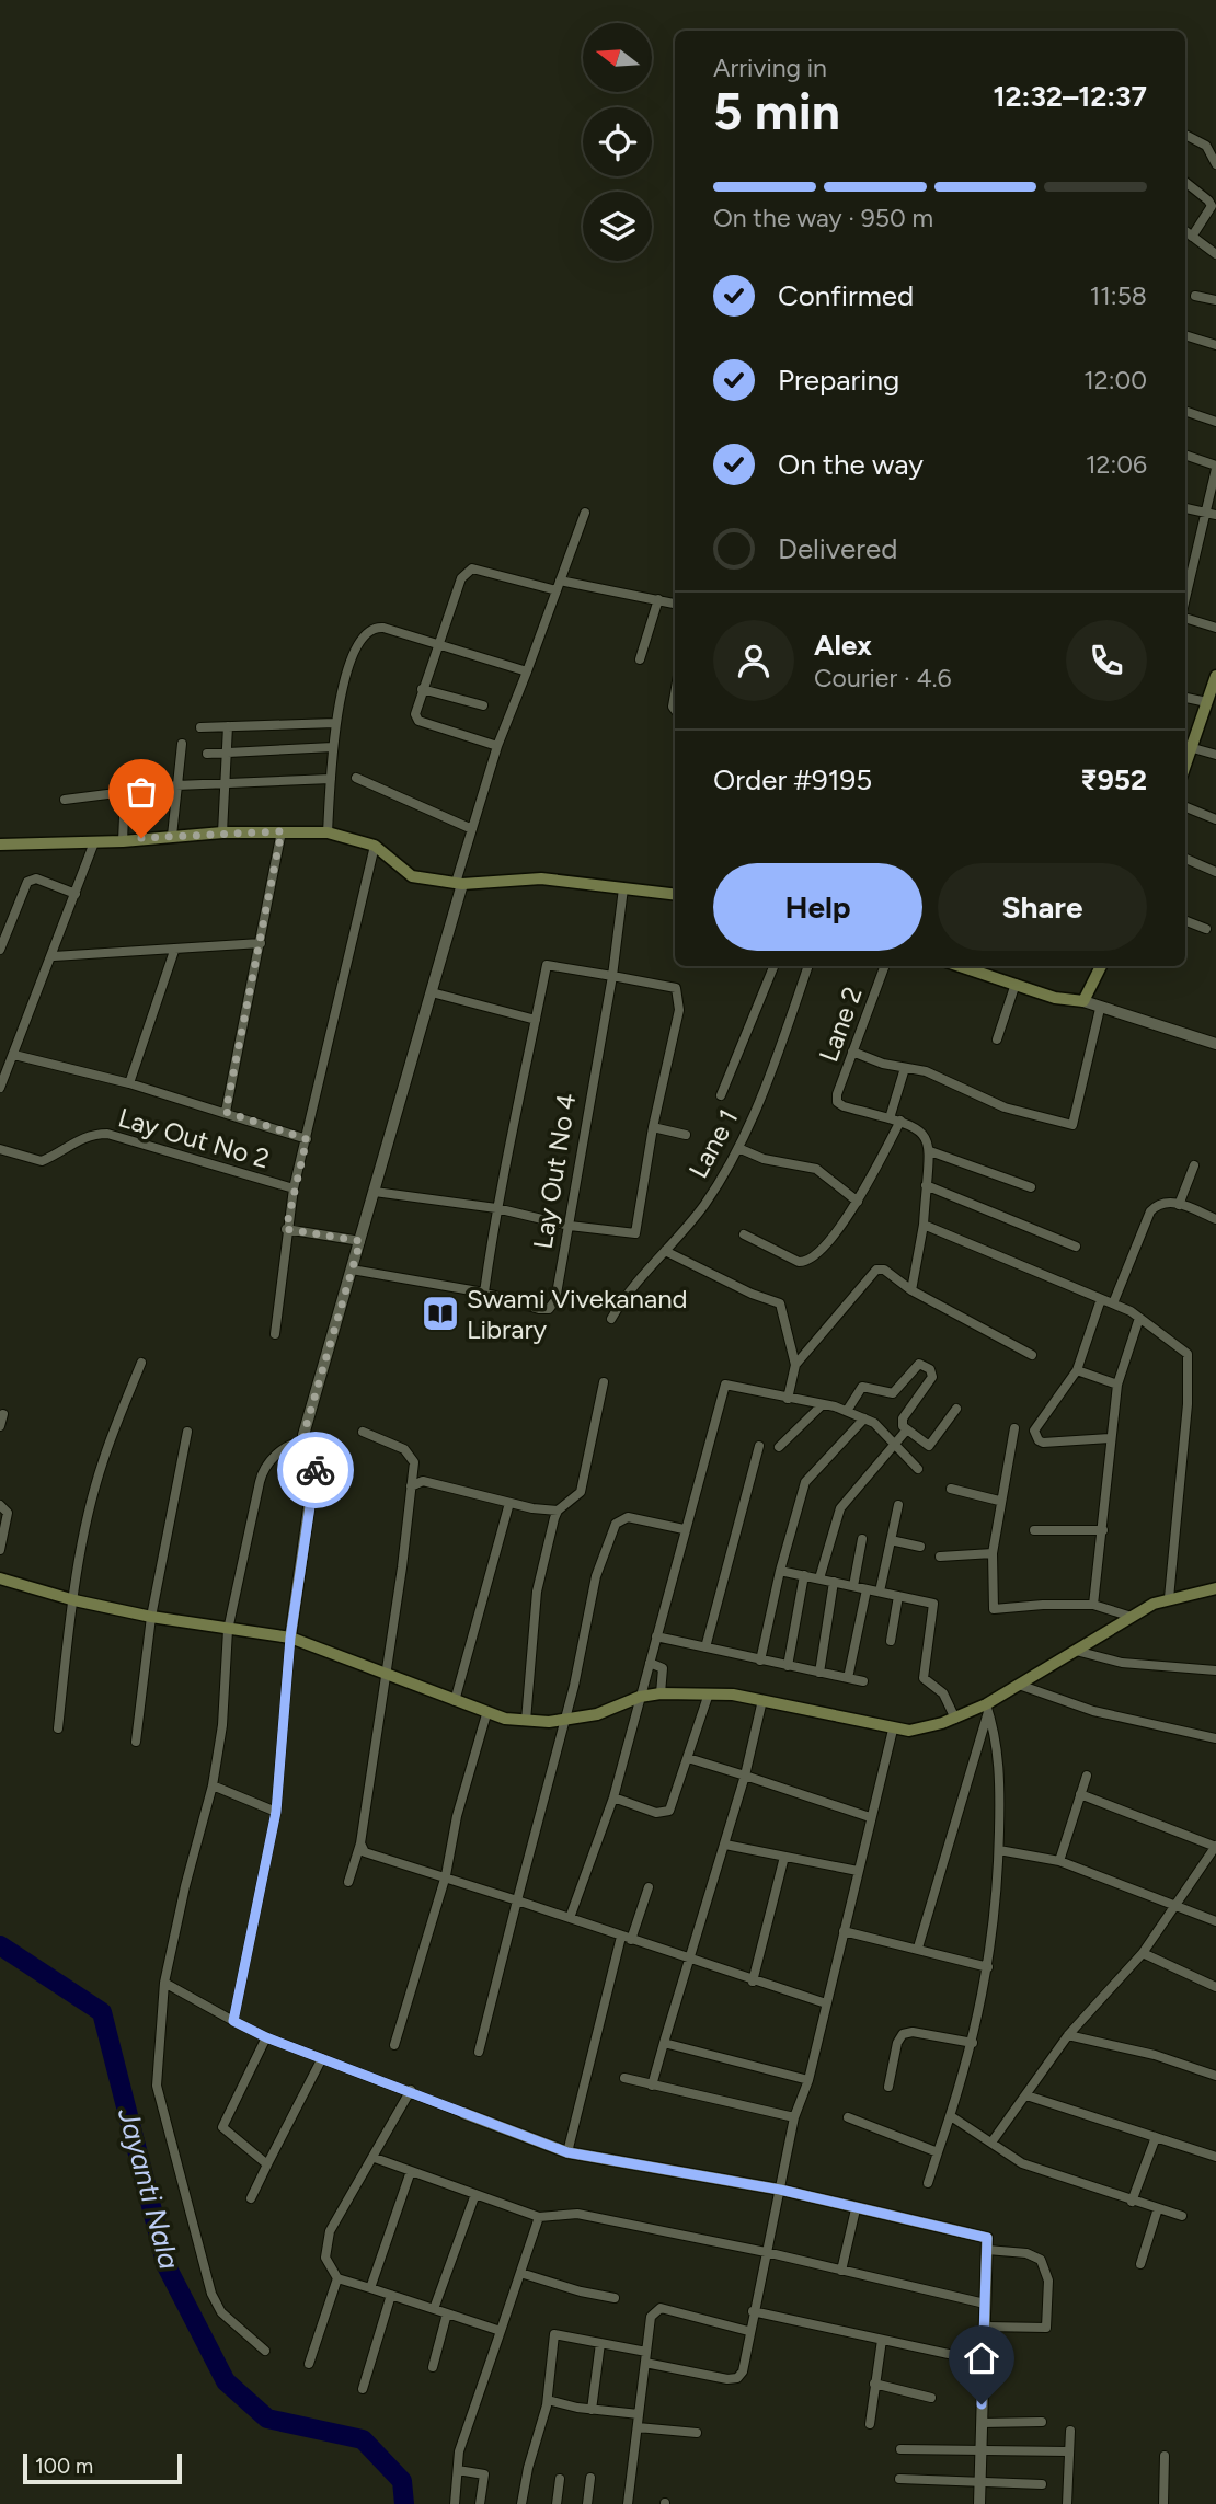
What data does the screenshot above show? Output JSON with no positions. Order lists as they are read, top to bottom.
{
  "streets": {
    "street": [
      "Lane 2",
      "Lay Out No 2",
      "Lane 1",
      "Lay Out No 4"
    ]
  },
  "water": ["Jayanti Nala"],
  "places": {
    "library": ["Swami Vivekanand Library"]
  },
  "scale_bar": "100 m",
  "north": "left",
  "page": {
    "heading": ["5 min", "Arriving in", "12:32–12:37"],
    "panel": [
      "Alex",
      "Courier · 4.6",
      "Order #9195",
      "₹952"
    ],
    "bar": "On the way · 950 m",
    "list": [
      ["Confirmed", "11:58"],
      ["Preparing", "12:00"],
      ["On the way", "12:06"],
      "Delivered"
    ],
    "buttons": ["Help", "Share"],
    "scale": "100 m"
  }
}
